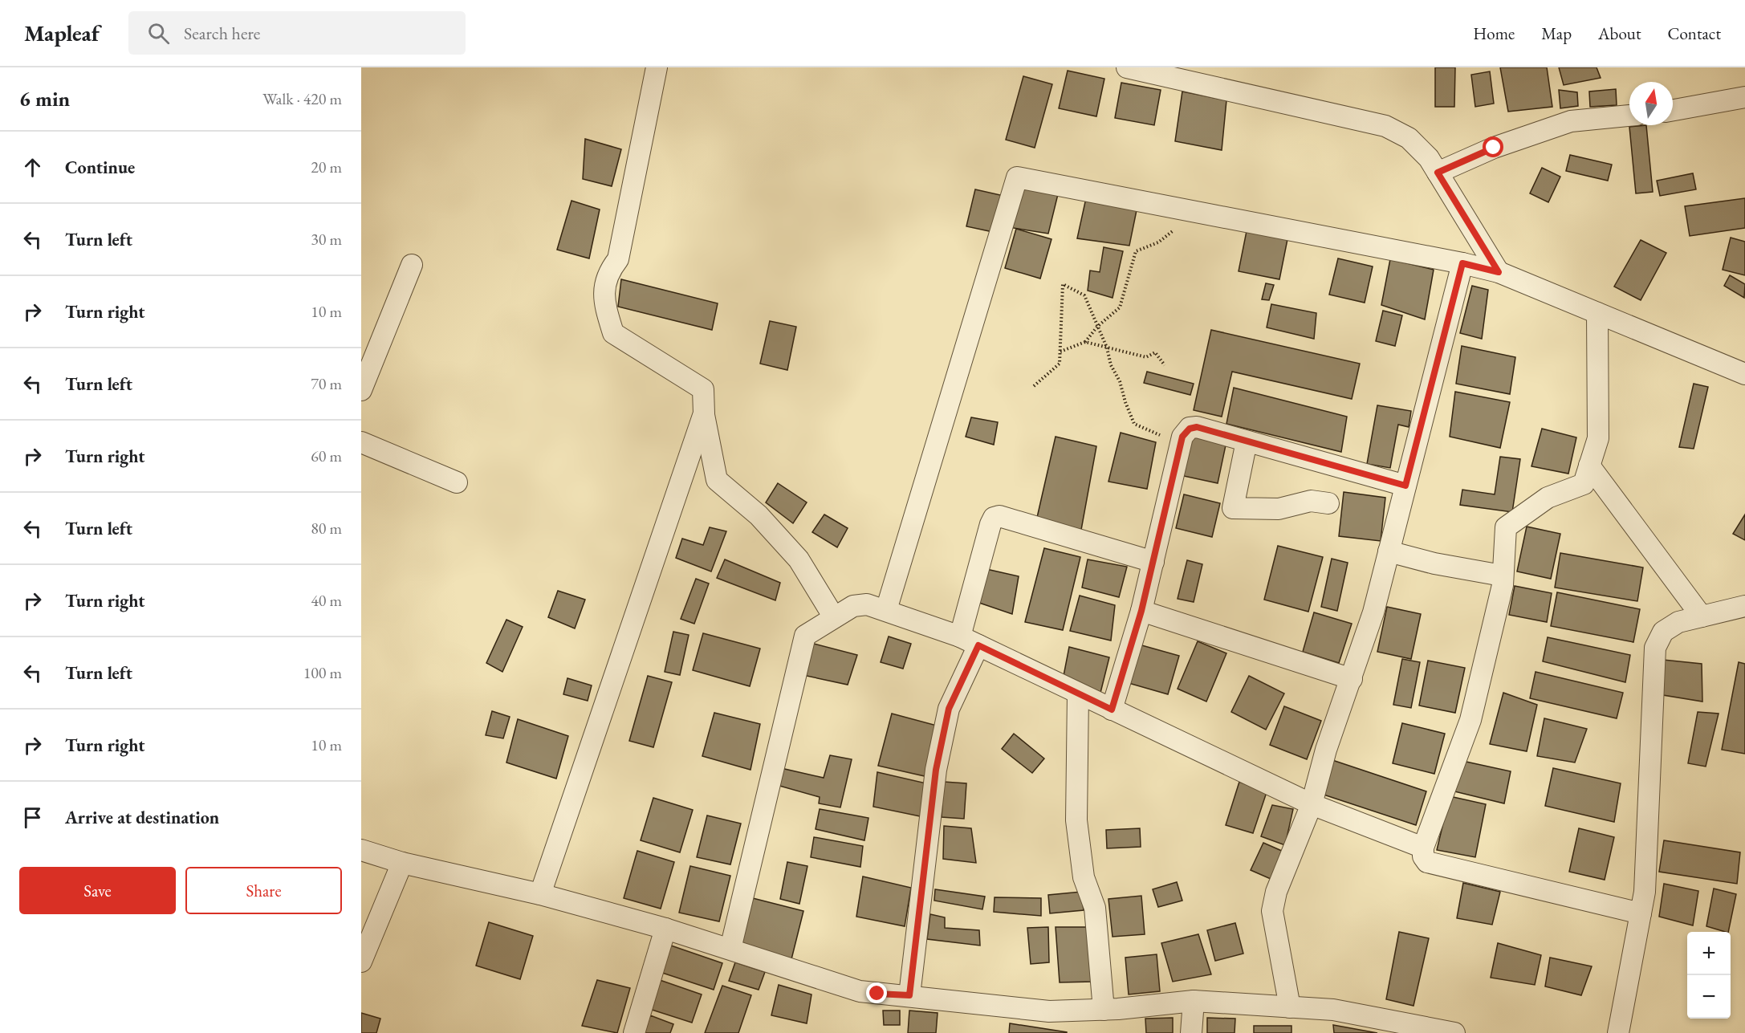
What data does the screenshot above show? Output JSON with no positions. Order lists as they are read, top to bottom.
{
  "north": "top",
  "page": {
    "header": "Mapleaf",
    "search": "Search here",
    "nav": [
      "Home",
      "Map",
      "About",
      "Contact"
    ],
    "heading": ["6 min", "Walk · 420 m"],
    "list": [
      ["Continue", "20 m"],
      ["Turn left", "30 m"],
      ["Turn right", "10 m"],
      ["Turn left", "70 m"],
      ["Turn right", "60 m"],
      ["Turn left", "80 m"],
      ["Turn right", "40 m"],
      ["Turn left", "100 m"],
      ["Turn right", "10 m"],
      "Arrive at destination"
    ],
    "buttons": ["Save", "Share"],
    "map_buttons": ["+", "−"]
  }
}
